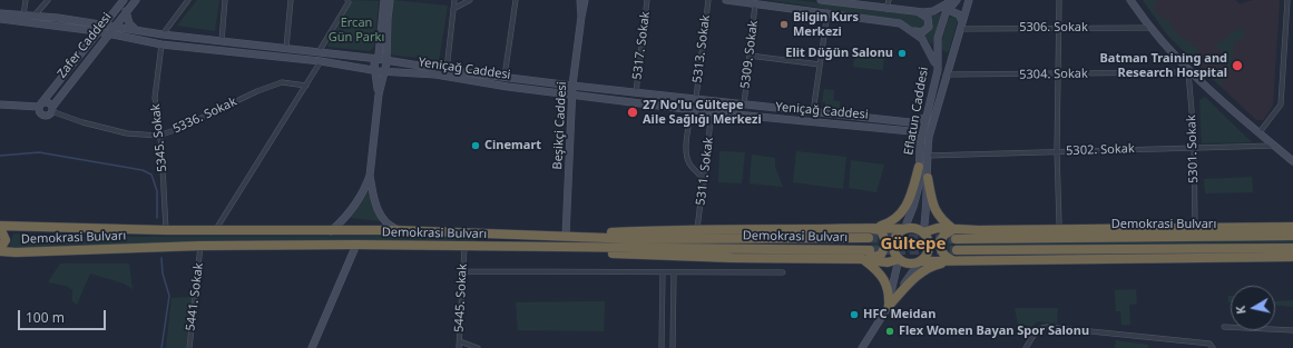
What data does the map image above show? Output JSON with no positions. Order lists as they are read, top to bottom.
{
  "streets": {
    "highway": ["Demokrasi Bulvarı"],
    "street": [
      "5306. Sokak",
      "Zafer Caddesi",
      "5317. Sokak",
      "5313. Sokak",
      "5309. Sokak",
      "Yeniçağ Caddesi",
      "5304. Sokak",
      "Eflatun Caddesi",
      "5336. Sokak",
      "Beşikçi Caddesi",
      "5345. Sokak",
      "5301. Sokak",
      "5302. Sokak",
      "5311. Sokak",
      "5441. Sokak",
      "5445. Sokak"
    ]
  },
  "crossings": [
    ["5306. Sokak", "Eflatun Caddesi"],
    ["Zafer Caddesi", "Yeniçağ Caddesi"],
    ["Zafer Caddesi", "5336. Sokak"],
    ["5317. Sokak", "Yeniçağ Caddesi"],
    ["5313. Sokak", "Yeniçağ Caddesi"],
    ["5309. Sokak", "Yeniçağ Caddesi"],
    ["Yeniçağ Caddesi", "Eflatun Caddesi"],
    ["Yeniçağ Caddesi", "Beşikçi Caddesi"],
    ["Yeniçağ Caddesi", "5345. Sokak"],
    ["Yeniçağ Caddesi", "5311. Sokak"],
    ["5304. Sokak", "Eflatun Caddesi"],
    ["5304. Sokak", "5301. Sokak"],
    ["Eflatun Caddesi", "5302. Sokak"],
    ["5336. Sokak", "5345. Sokak"],
    ["Beşikçi Caddesi", "Demokrasi Bulvarı"],
    ["5345. Sokak", "Demokrasi Bulvarı"],
    ["5301. Sokak", "5302. Sokak"],
    ["Demokrasi Bulvarı", "5441. Sokak"],
    ["Demokrasi Bulvarı", "5445. Sokak"]
  ],
  "districts": ["Gültepe"],
  "parks": ["Ercan Gün Parkı"],
  "places": [
    "Bilgin Kurs Merkezi",
    "Elit Düğün Salonu",
    "Batman Training and Research Hospital",
    "27 No'lu Gültepe Aile Sağlığı Merkezi",
    "Cinemart",
    "HFC Meidan",
    "Flex Women Bayan Spor Salonu"
  ],
  "scale_bar": "100 m",
  "north": "left"
}
